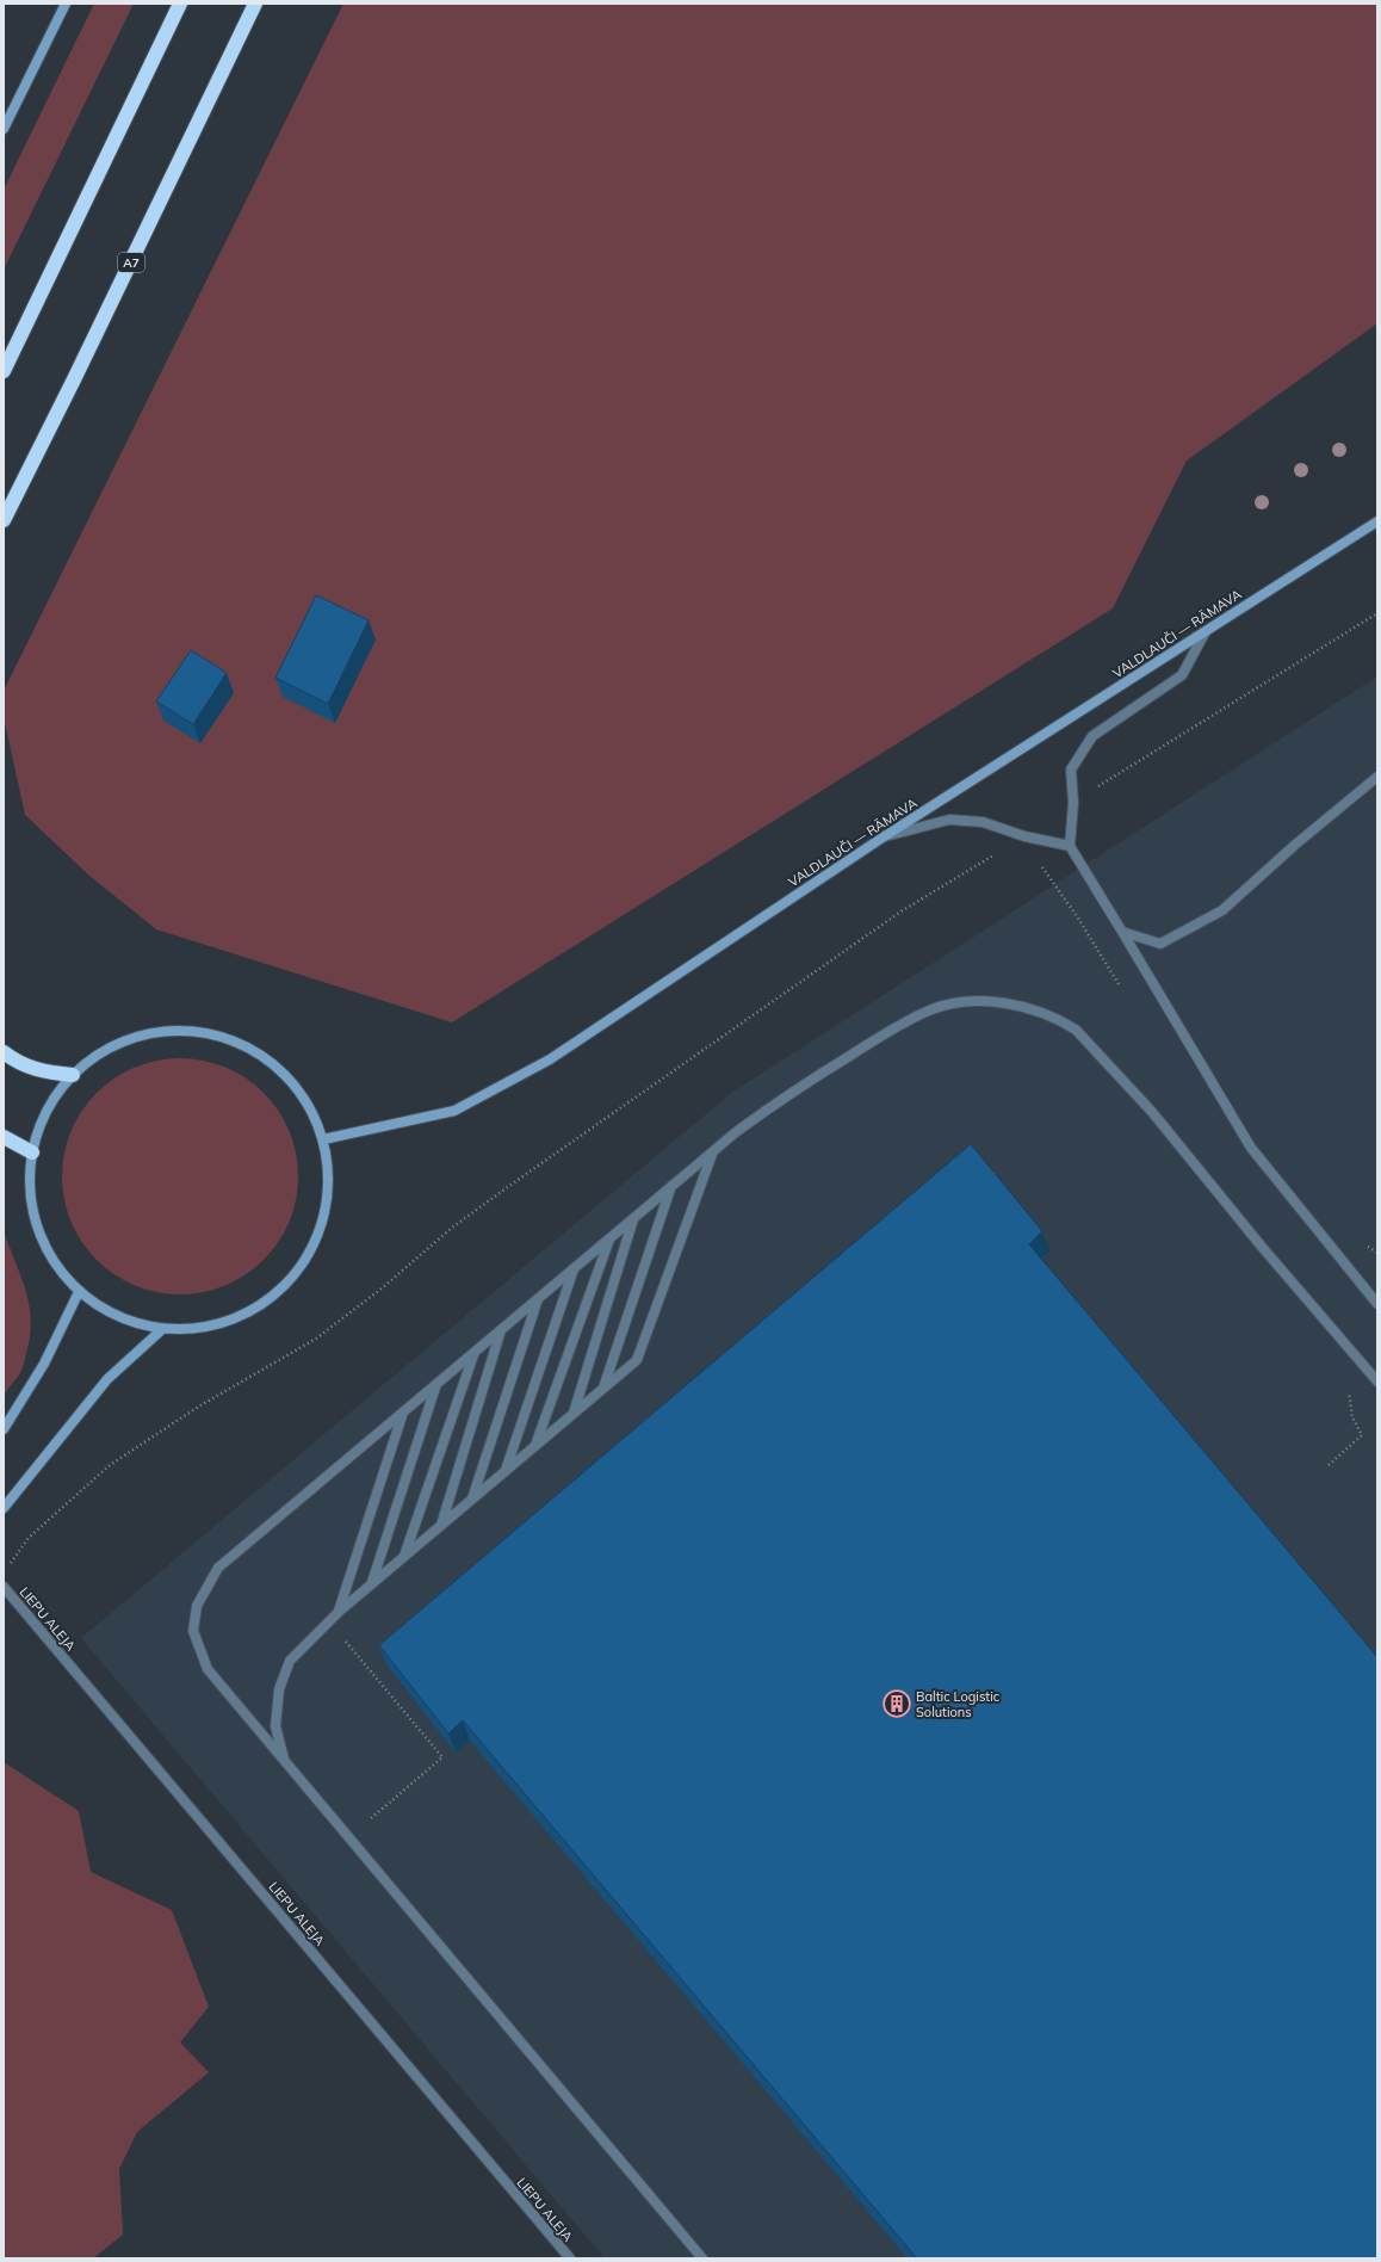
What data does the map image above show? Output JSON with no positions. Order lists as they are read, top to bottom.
{
  "streets": {
    "highway": ["A7"],
    "main road": ["VALDLAUČI — RĀMAVA"],
    "street": ["LIEPU ALEJA"]
  },
  "places": {
    "building": ["Baltic Logistic Solutions"]
  }
}
